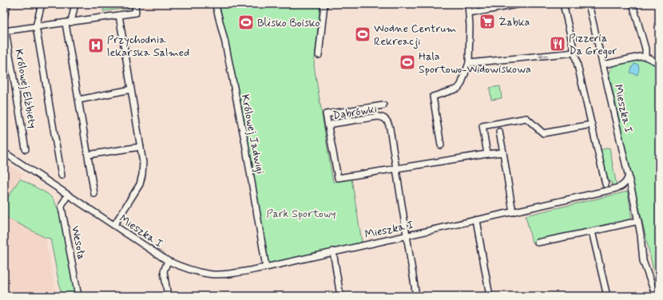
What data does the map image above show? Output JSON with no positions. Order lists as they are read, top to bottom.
{
  "streets": {
    "street": [
      "Królowej Elżbiety",
      "Mieszka I",
      "Dąbrówki",
      "Królowej Jadwigi",
      "Wesoła"
    ]
  },
  "crossings": [
    ["Mieszka I", "Dąbrówki"],
    ["Mieszka I", "Królowej Jadwigi"],
    ["Mieszka I", "Wesoła"]
  ],
  "parks": ["Park Sportowy"],
  "places": {
    "supermarket": ["Żabka"],
    "sports": ["Blisko Boisko", "Wodne Centrum Rekreacji", "Hala Sportowo-Widowiskowa"],
    "restaurant": ["Pizzeria Da Gregor"],
    "hospital": ["Przychodnia lekarska Salmed"]
  }
}
